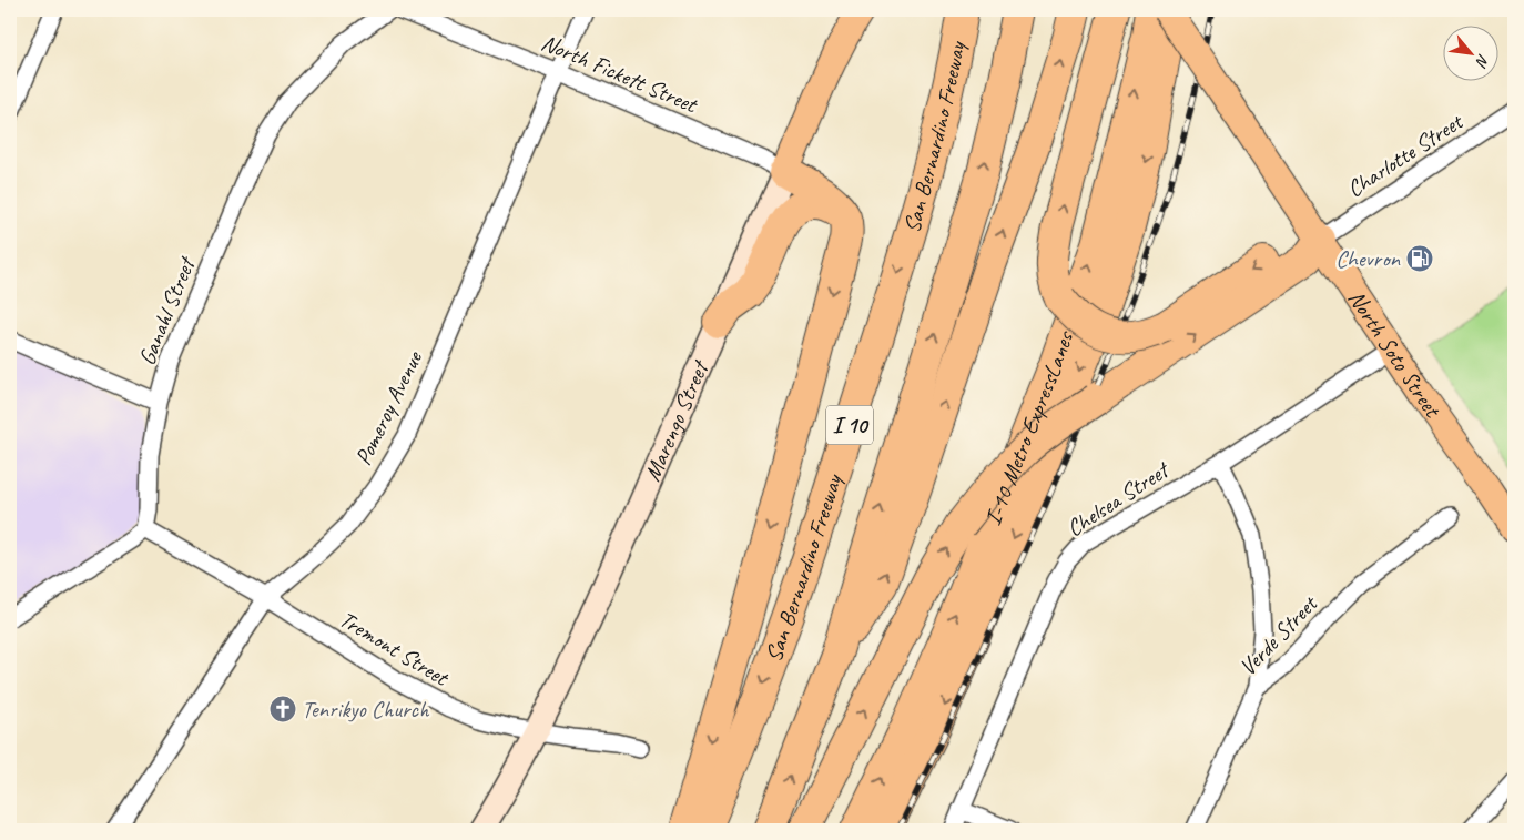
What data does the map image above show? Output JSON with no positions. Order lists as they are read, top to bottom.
{
  "streets": {
    "highway": ["San Bernardino Freeway", "I 10", "I-10 Metro ExpressLanes"],
    "main road": ["North Soto Street", "Marengo Street"],
    "street": [
      "North Fickett Street",
      "Charlotte Street",
      "Ganahl Street",
      "Pomeroy Avenue",
      "Chelsea Street",
      "Verde Street",
      "Tremont Street"
    ]
  },
  "crossings": [
    ["North Fickett Street", "Pomeroy Avenue"],
    ["North Fickett Street", "Marengo Street"],
    ["Charlotte Street", "North Soto Street"],
    ["Ganahl Street", "Tremont Street"],
    ["North Soto Street", "Chelsea Street"],
    ["Pomeroy Avenue", "Tremont Street"],
    ["Marengo Street", "Tremont Street"]
  ],
  "places": {
    "fuel station": ["Chevron"],
    "church": ["Tenrikyo Church"]
  },
  "north": "bottom right"
}
